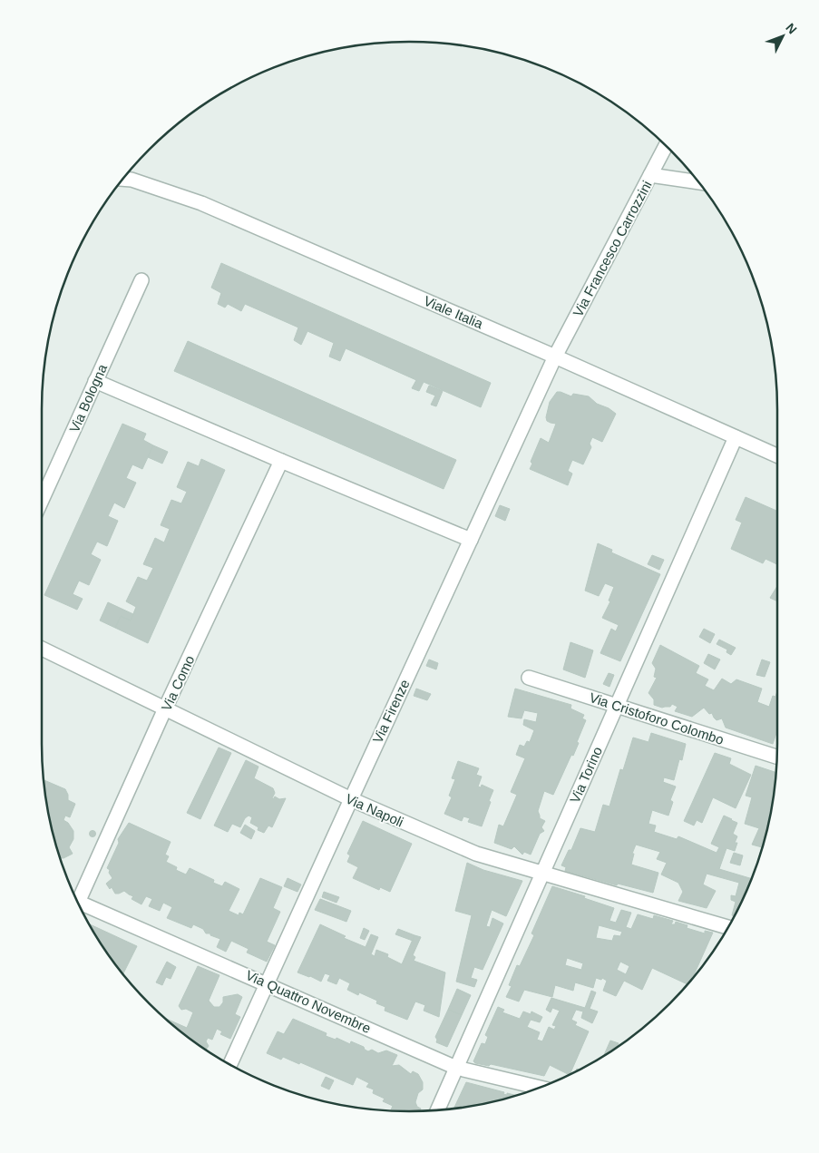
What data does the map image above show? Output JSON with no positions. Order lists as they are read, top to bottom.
{
  "streets": {
    "street": [
      "Via Francesco Carrozzini",
      "Viale Italia",
      "Via Bologna",
      "Via Como",
      "Via Firenze",
      "Via Cristoforo Colombo",
      "Via Torino",
      "Via Napoli",
      "Via Quattro Novembre"
    ]
  },
  "crossings": [
    ["Via Francesco Carrozzini", "Viale Italia"],
    ["Via Francesco Carrozzini", "Via Firenze"],
    ["Viale Italia", "Via Firenze"],
    ["Viale Italia", "Via Torino"],
    ["Via Como", "Via Napoli"],
    ["Via Firenze", "Via Napoli"],
    ["Via Firenze", "Via Quattro Novembre"],
    ["Via Cristoforo Colombo", "Via Torino"],
    ["Via Torino", "Via Napoli"],
    ["Via Torino", "Via Quattro Novembre"]
  ],
  "north": "top right"
}
